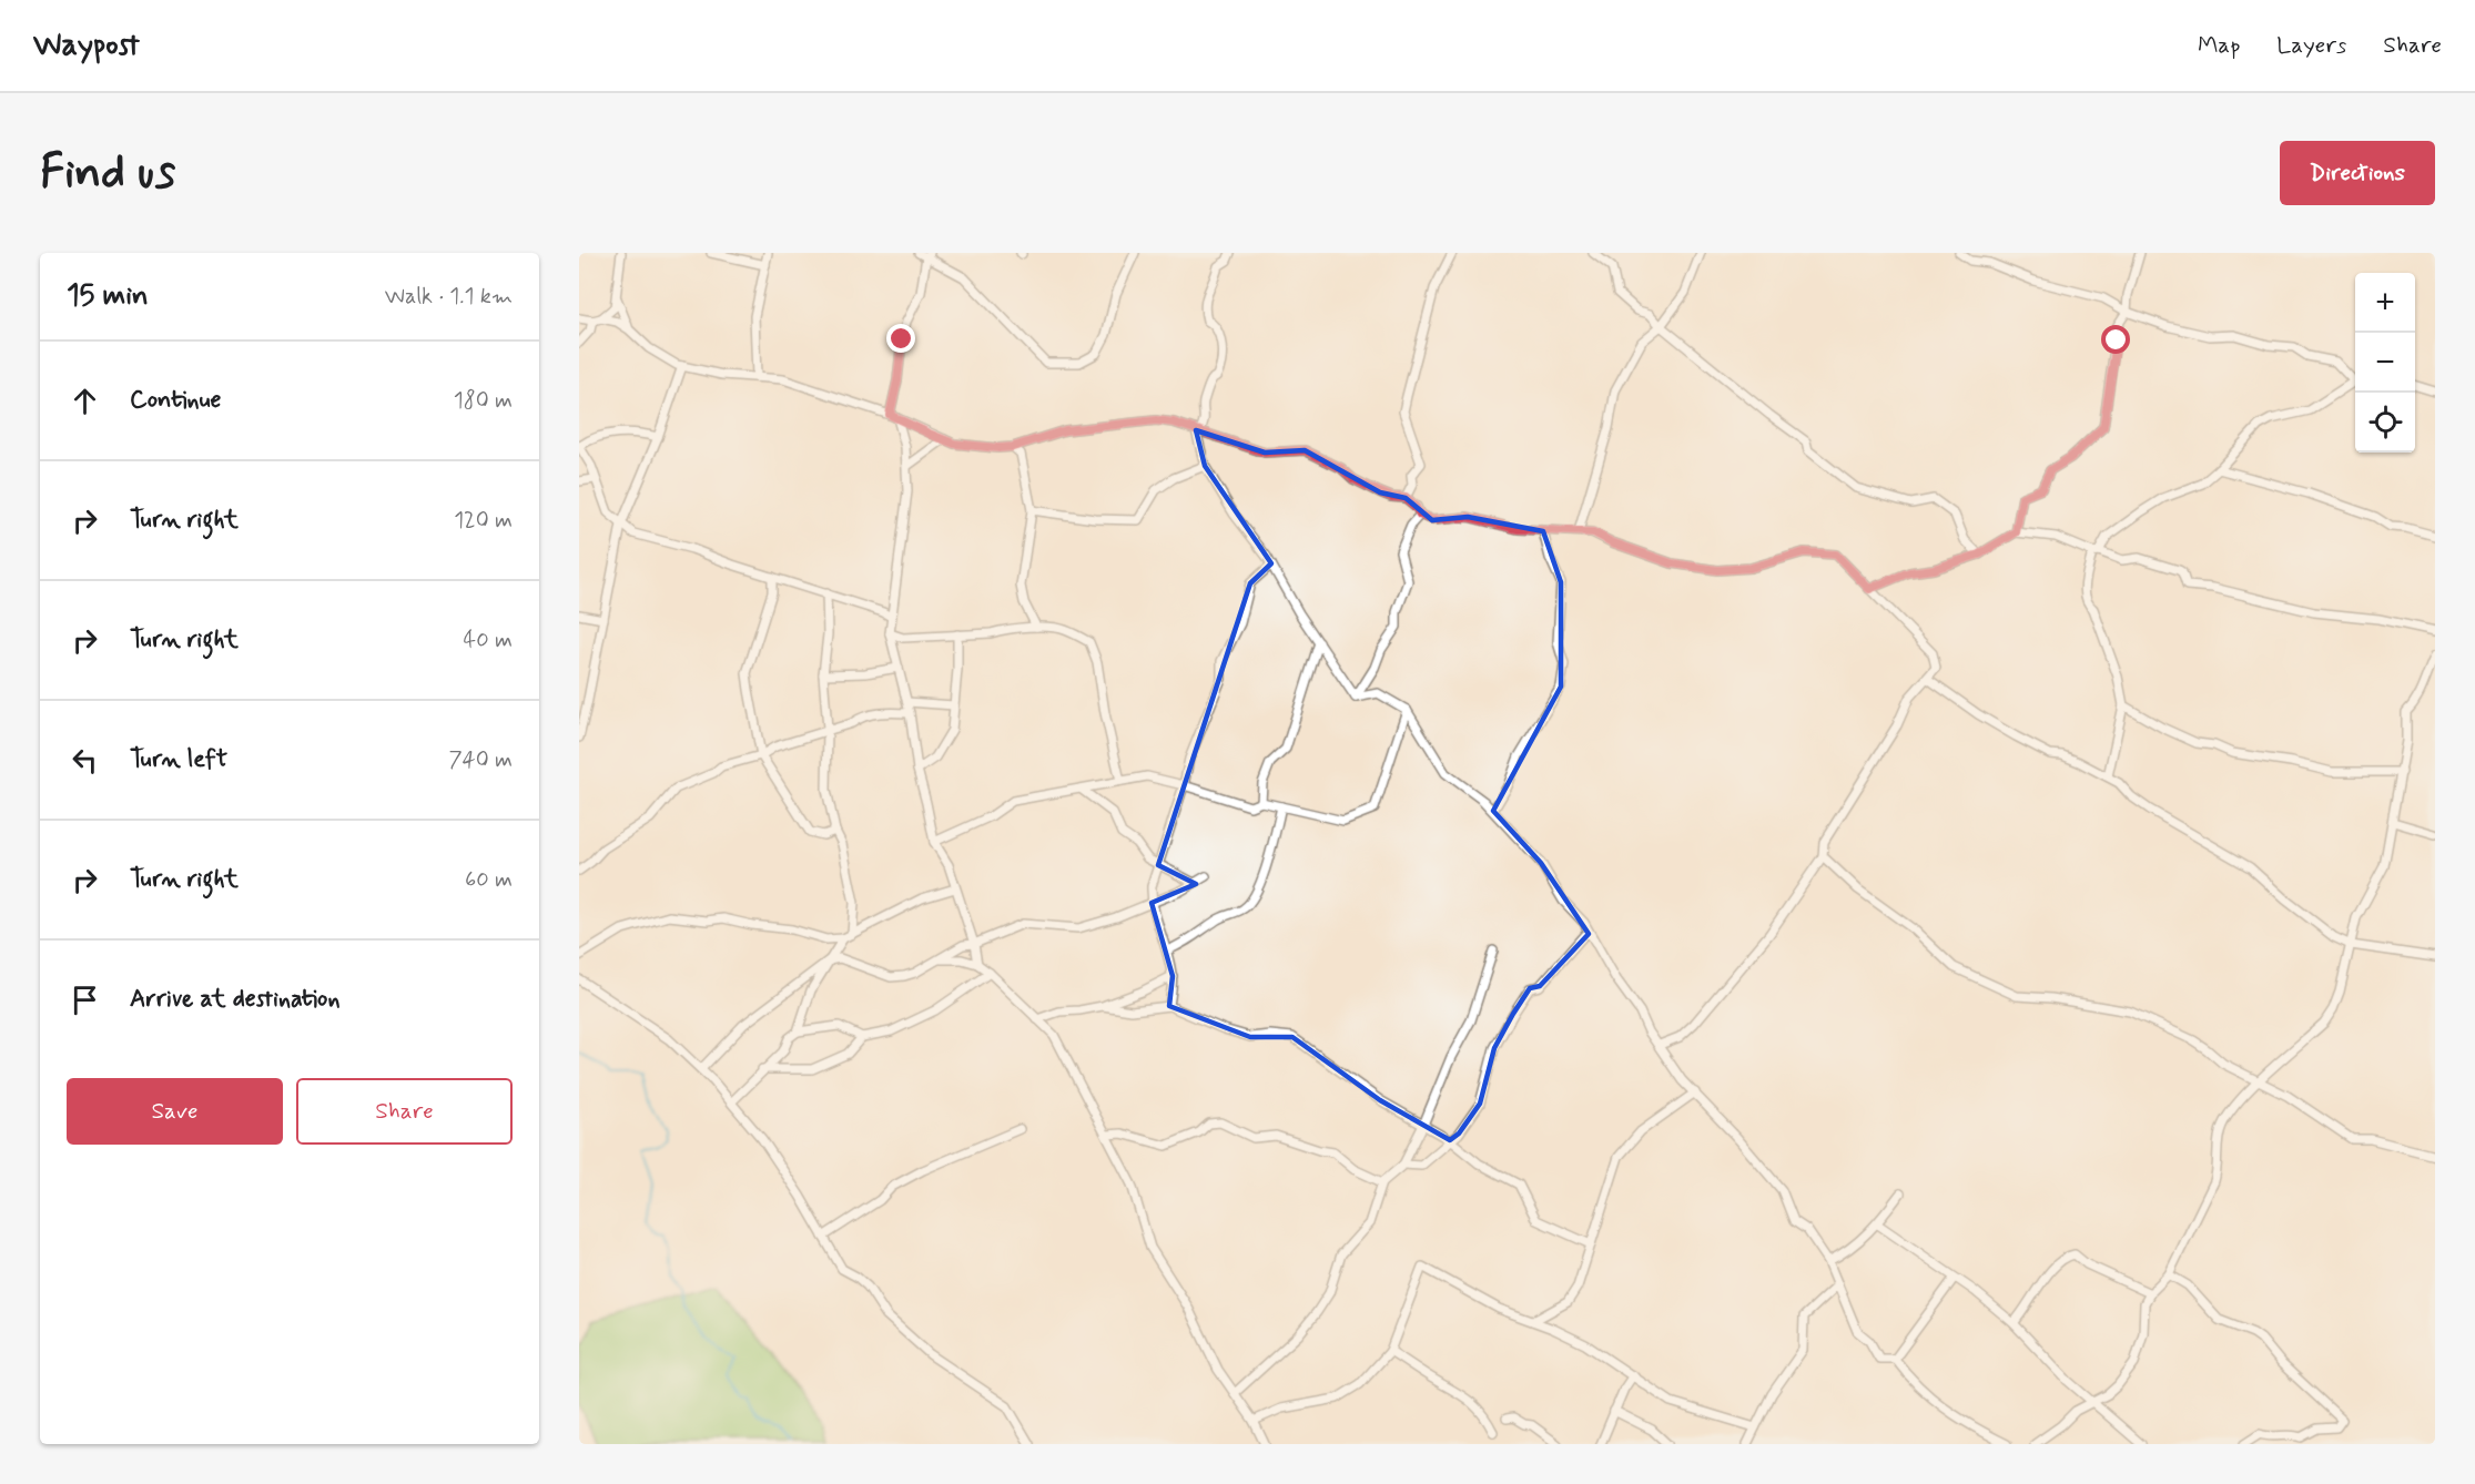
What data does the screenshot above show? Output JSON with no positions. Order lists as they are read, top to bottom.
{
  "page": {
    "header": "Waypost",
    "nav": ["Map", "Layers", "Share"],
    "buttons": [
      "Directions",
      ["Save", "Share"]
    ],
    "title": "Find us",
    "heading": ["15 min", "Walk · 1.1 km"],
    "map_buttons": ["+", "−"],
    "list": [
      ["Continue", "180 m"],
      ["Turn right", "120 m"],
      ["Turn right", "40 m"],
      ["Turn left", "740 m"],
      ["Turn right", "60 m"],
      "Arrive at destination"
    ]
  }
}
